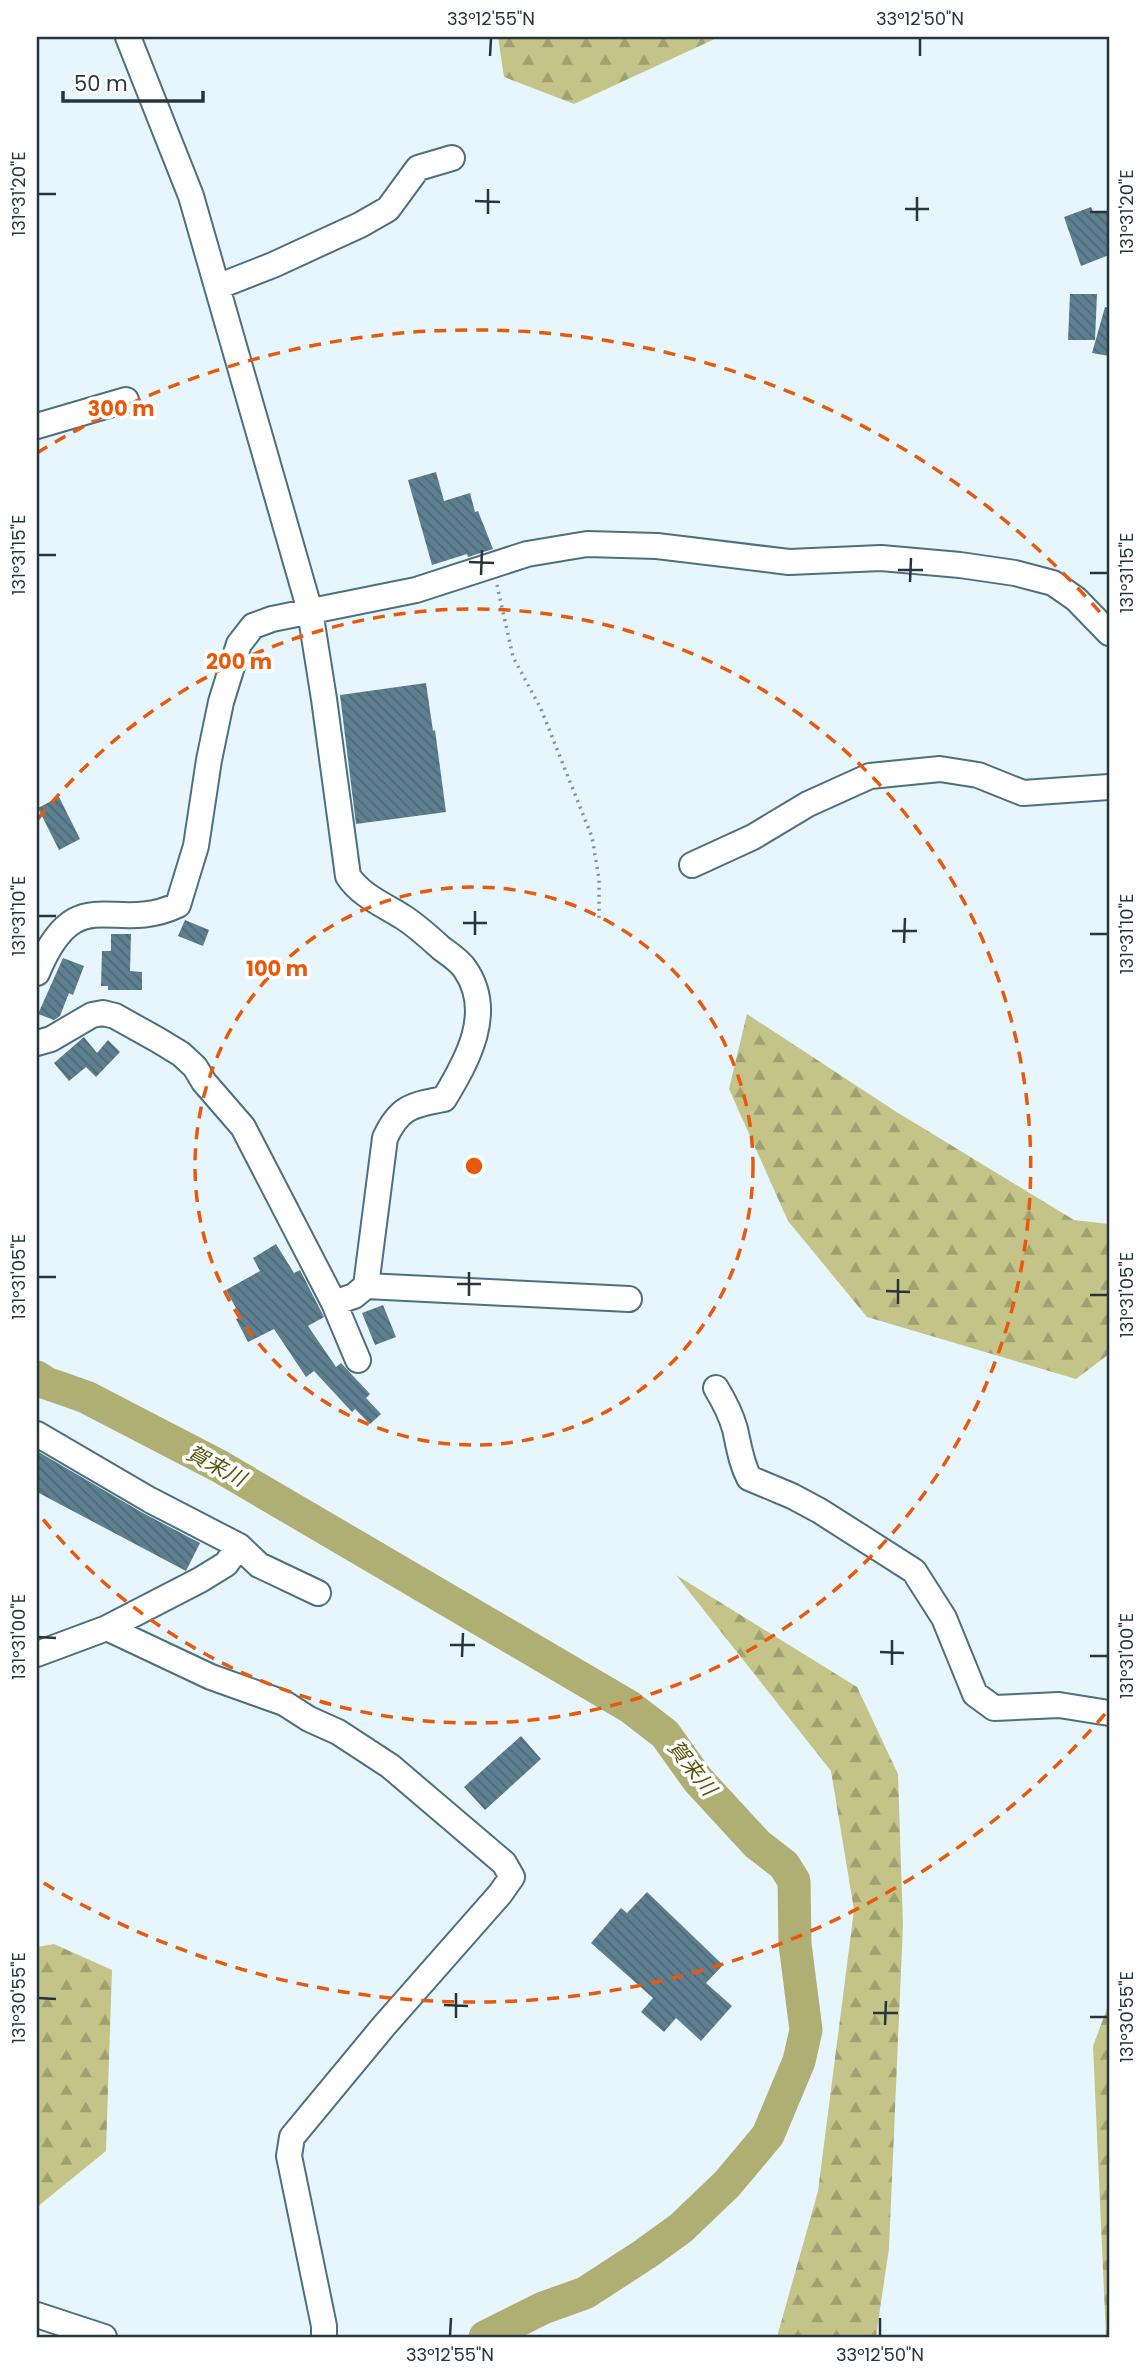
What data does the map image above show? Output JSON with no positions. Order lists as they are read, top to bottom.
{
  "water": ["賀来川"],
  "scale_bar": "50 m",
  "coordinates": [
    "33°12'55\"N",
    "33°12'50\"N",
    "131°31'20\"E",
    "131°31'15\"E",
    "131°31'10\"E",
    "131°31'05\"E",
    "131°31'00\"E",
    "131°30'55\"E"
  ],
  "rings": ["300 m", "200 m", "100 m"]
}
